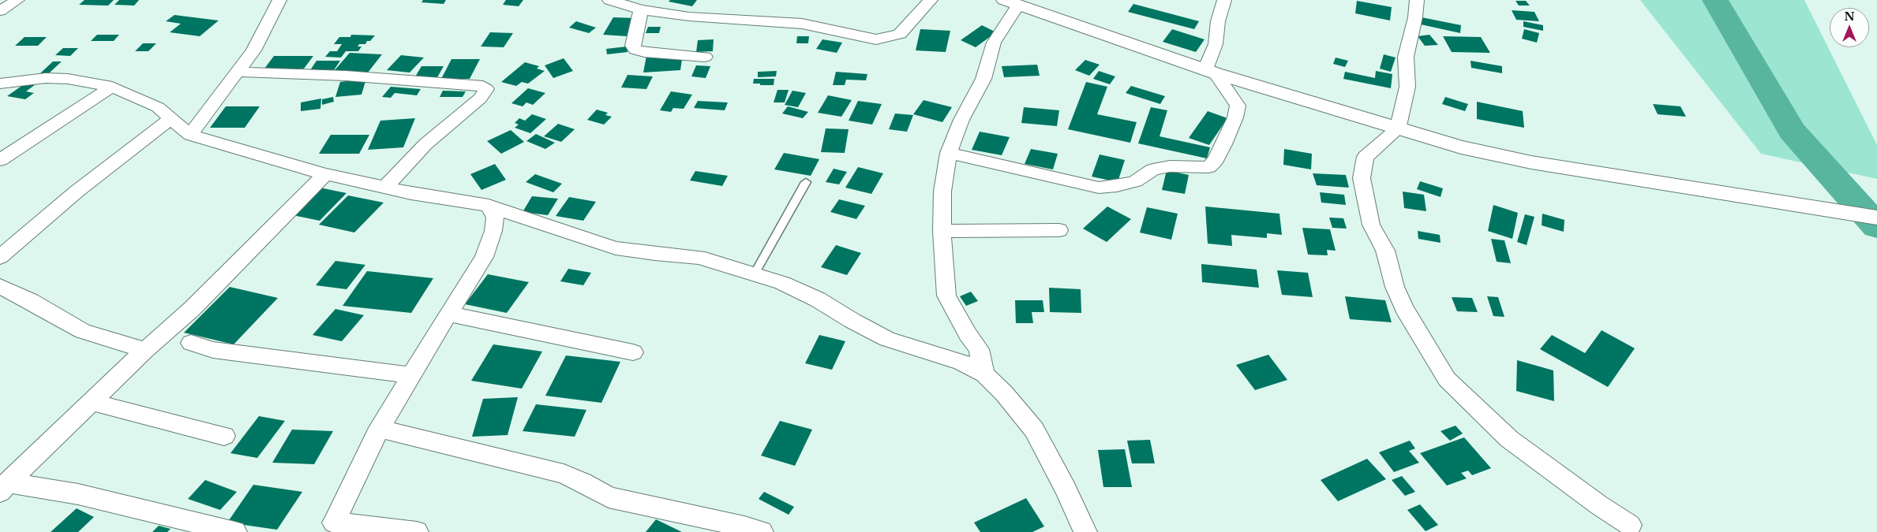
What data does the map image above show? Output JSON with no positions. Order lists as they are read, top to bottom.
{
  "north": "top"
}
